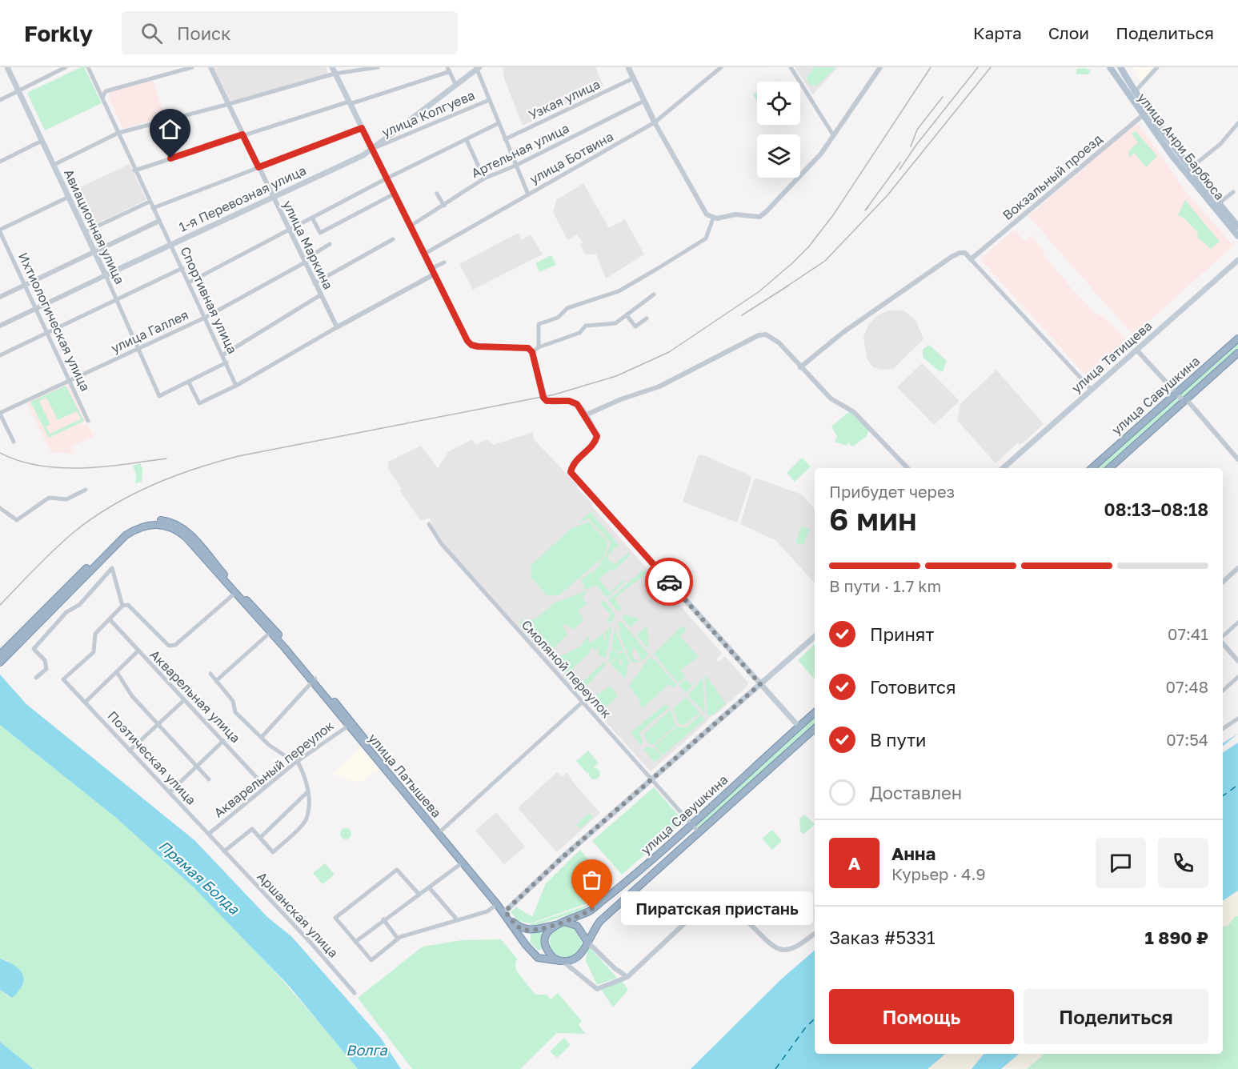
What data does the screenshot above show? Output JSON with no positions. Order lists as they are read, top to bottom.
{
  "streets": {
    "highway": ["улица Савушкина", "улица Латышева"],
    "main road": [
      "улица Анри Барбюса",
      "1-я Перевозная улица",
      "Авиационная улица",
      "улица Татищева"
    ],
    "street": [
      "Узкая улица",
      "улица Колгуева",
      "Артельная улица",
      "улица Ботвина",
      "Вокзальный проезд",
      "улица Маркина",
      "Спортивная улица",
      "Ихтиологическая улица",
      "улица Галлея",
      "Смоляной переулок",
      "Акварельная улица",
      "Поэтическая улица",
      "Акварельный переулок",
      "Аршанская улица"
    ]
  },
  "crossings": [
    ["улица Колгуева", "1-я Перевозная улица"],
    ["улица Анри Барбюса", "Вокзальный проезд"],
    ["1-я Перевозная улица", "Авиационная улица"],
    ["1-я Перевозная улица", "улица Маркина"],
    ["1-я Перевозная улица", "Спортивная улица"],
    ["1-я Перевозная улица", "Ихтиологическая улица"],
    ["Авиационная улица", "улица Галлея"],
    ["улица Маркина", "улица Галлея"],
    ["Спортивная улица", "улица Галлея"],
    ["Ихтиологическая улица", "улица Галлея"],
    ["улица Савушкина", "Смоляной переулок"],
    ["улица Савушкина", "улица Латышева"],
    ["Акварельная улица", "Поэтическая улица"],
    ["Акварельная улица", "Акварельный переулок"],
    ["Поэтическая улица", "Акварельный переулок"],
    ["Поэтическая улица", "Аршанская улица"],
    ["Акварельный переулок", "улица Латышева"]
  ],
  "water": ["Прямая Болда", "Волга"],
  "places": ["Пиратская пристань"],
  "page": {
    "header": "Forkly",
    "search": "Поиск",
    "nav": ["Карта", "Слои", "Поделиться"],
    "heading": ["6 мин", "Прибудет через", "08:13–08:18"],
    "panel": [
      "Анна",
      "Курьер · 4.9",
      "Заказ #5331",
      "1 890 ₽"
    ],
    "bar": "В пути · 1.7 km",
    "list": [
      ["Принят", "07:41"],
      ["Готовится", "07:48"],
      ["В пути", "07:54"],
      "Доставлен"
    ],
    "round": "А",
    "bubble": "Пиратская пристань",
    "buttons": ["Помощь", "Поделиться"]
  }
}
